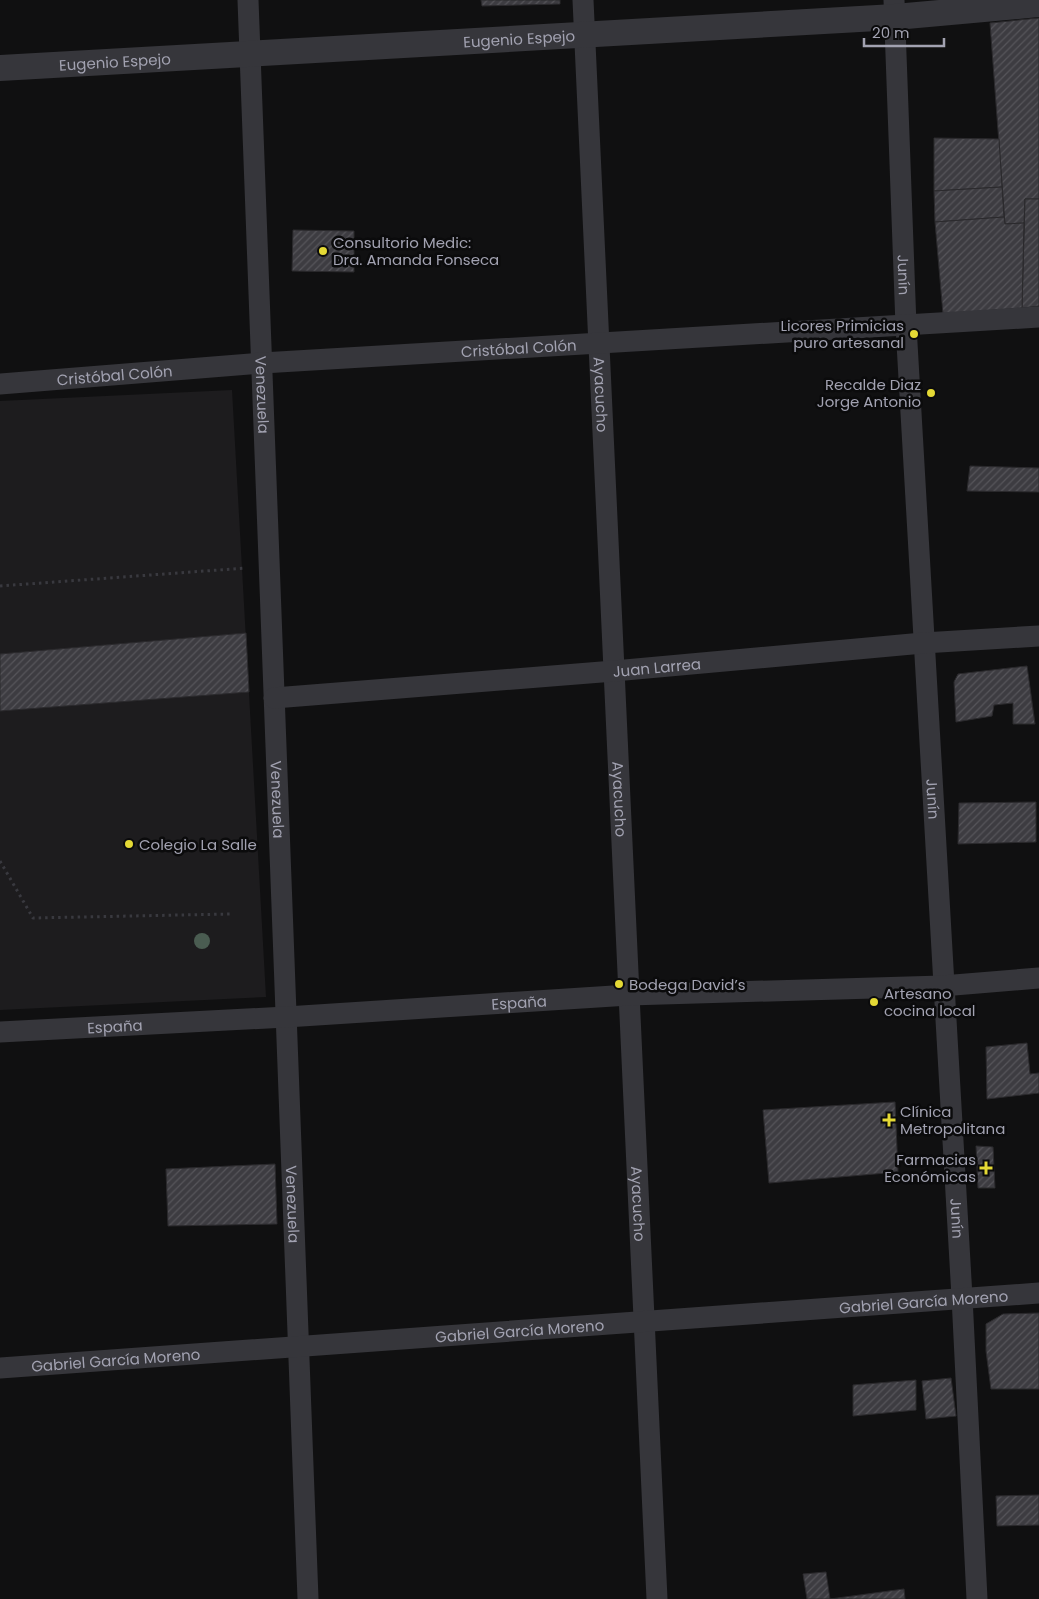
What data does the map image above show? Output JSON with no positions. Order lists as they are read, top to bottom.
{
  "streets": {
    "street": [
      "Eugenio Espejo",
      "Junín",
      "Cristóbal Colón",
      "Venezuela",
      "Ayacucho",
      "Juan Larrea",
      "España",
      "Gabriel García Moreno"
    ]
  },
  "crossings": [
    ["Eugenio Espejo", "Junín"],
    ["Eugenio Espejo", "Venezuela"],
    ["Eugenio Espejo", "Ayacucho"],
    ["Junín", "Cristóbal Colón"],
    ["Junín", "Juan Larrea"],
    ["Junín", "España"],
    ["Junín", "Gabriel García Moreno"],
    ["Cristóbal Colón", "Venezuela"],
    ["Cristóbal Colón", "Ayacucho"],
    ["Venezuela", "Juan Larrea"],
    ["Venezuela", "España"],
    ["Venezuela", "Gabriel García Moreno"],
    ["Ayacucho", "Juan Larrea"],
    ["Ayacucho", "España"],
    ["Ayacucho", "Gabriel García Moreno"]
  ],
  "places": {
    "other": [
      "Consultorio Medic: Dra. Amanda Fonseca",
      "Licores Primicias puro artesanal",
      "Recalde Diaz Jorge Antonio",
      "Colegio La Salle",
      "Bodega David’s",
      "Artesano cocina local"
    ],
    "health": ["Clínica Metropolitana", "Farmacias Económicas"]
  },
  "scale_bar": "20 m"
}
